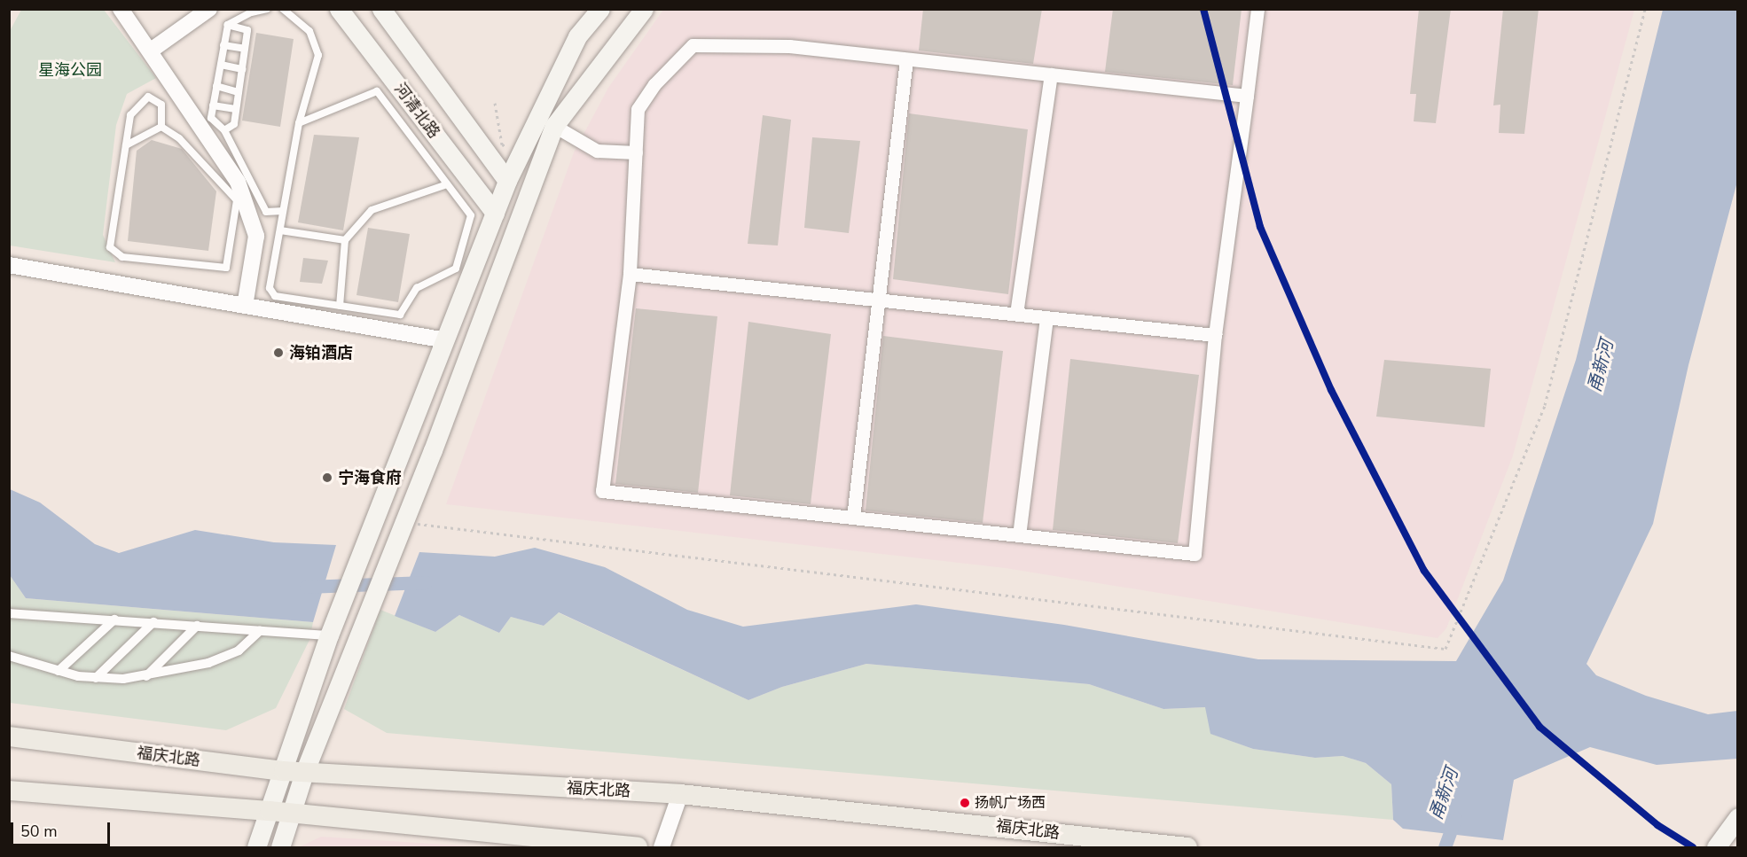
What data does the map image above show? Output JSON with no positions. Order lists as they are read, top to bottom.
{
  "streets": {
    "main road": ["河清北路", "福庆北路"]
  },
  "water": ["甬新河"],
  "parks": ["星海公园"],
  "places": ["海铂酒店", "宁海食府", "扬帆广场西"],
  "scale_bar": "50 m"
}
